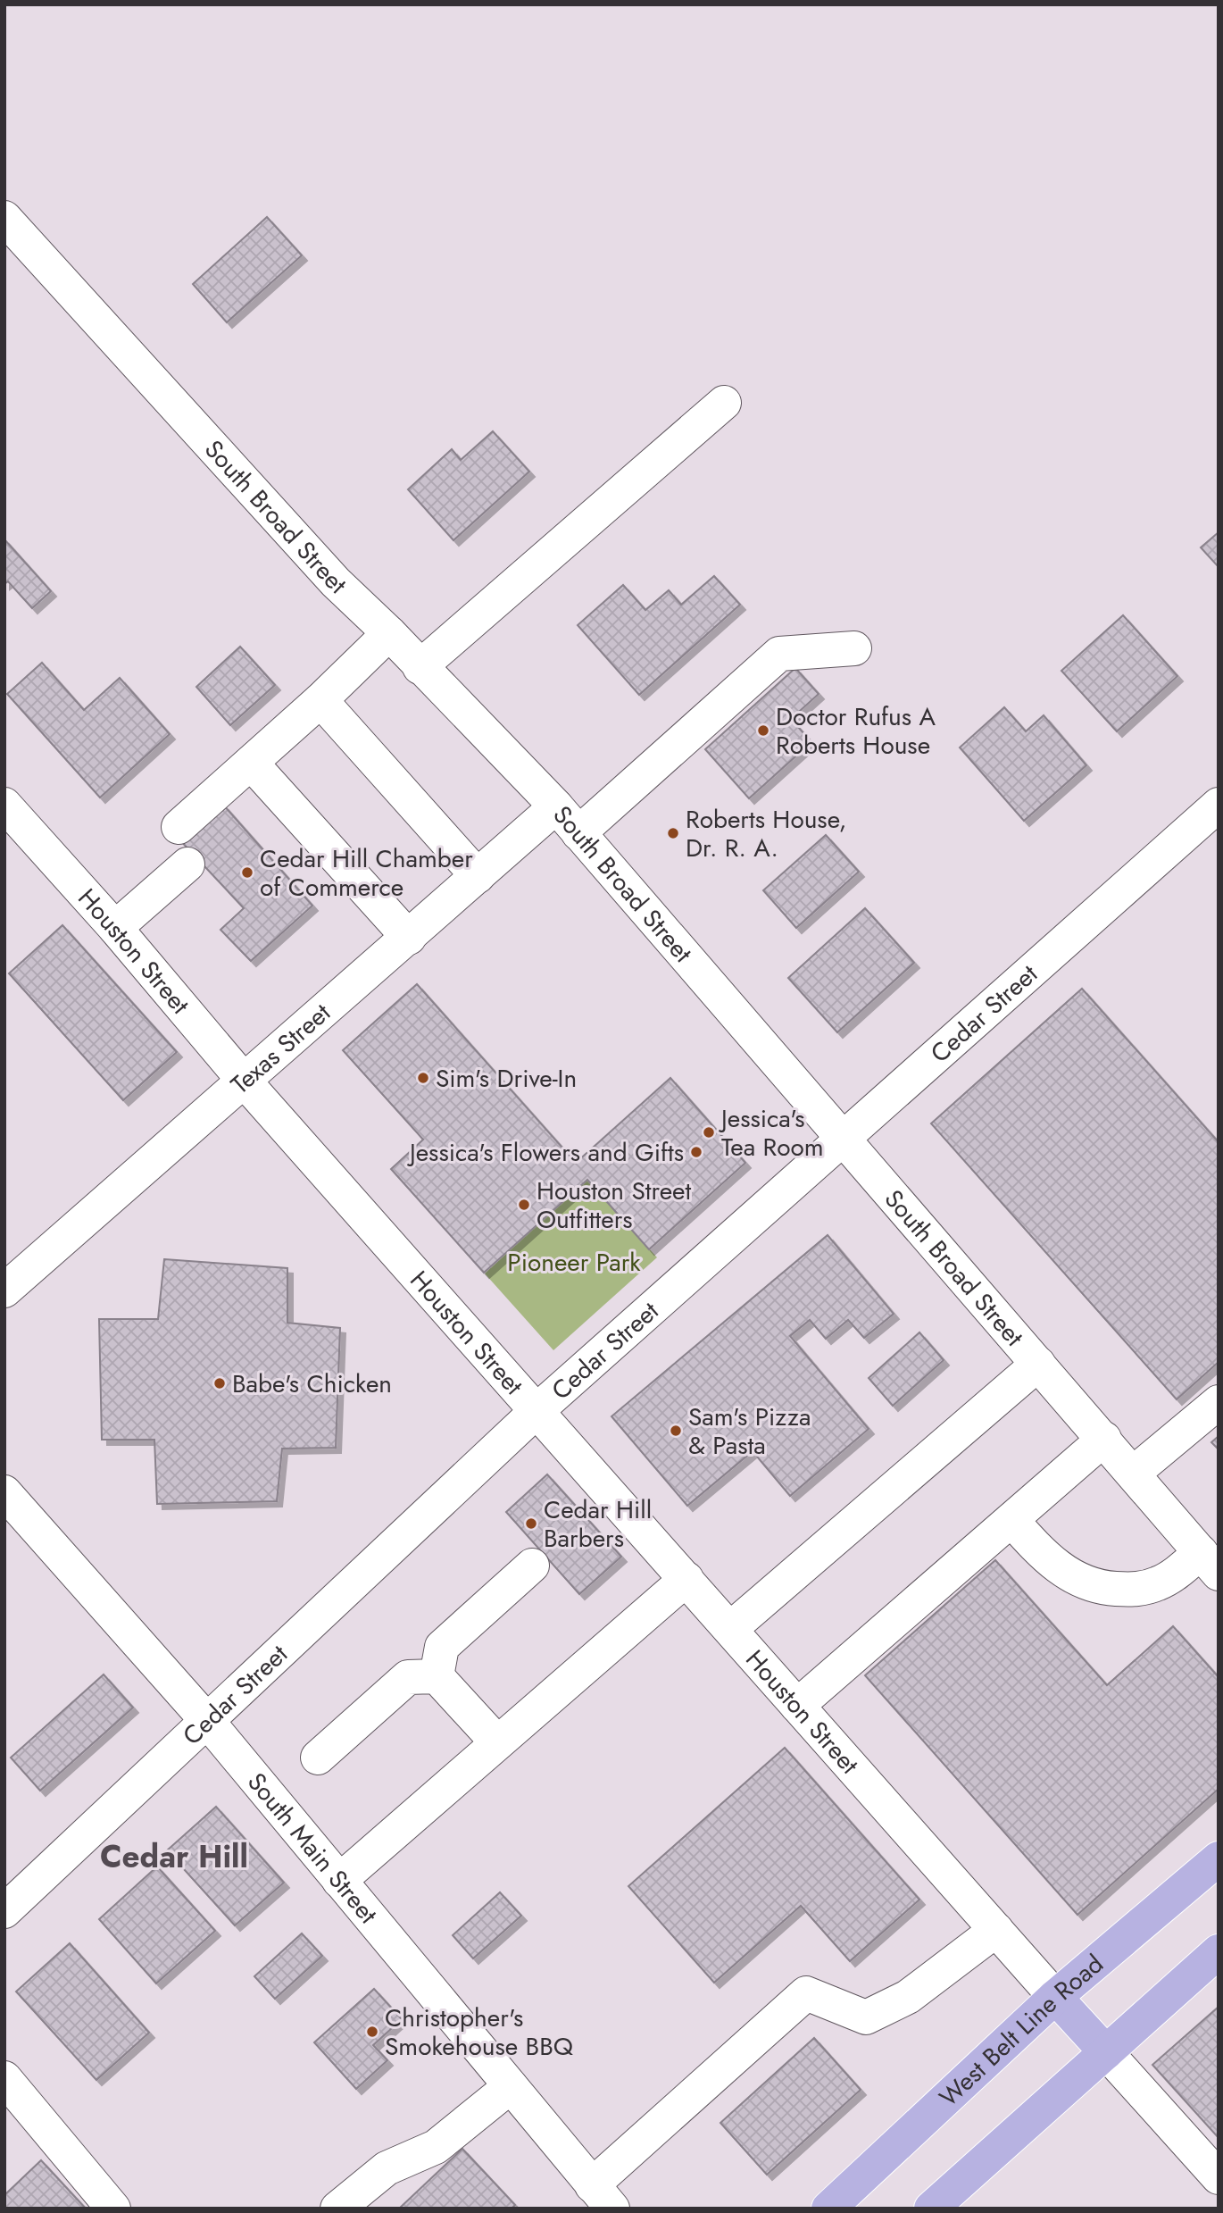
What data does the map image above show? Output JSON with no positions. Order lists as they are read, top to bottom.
{
  "streets": {
    "main road": ["West Belt Line Road"],
    "street": [
      "South Broad Street",
      "Houston Street",
      "Cedar Street",
      "Texas Street",
      "South Main Street"
    ]
  },
  "crossings": [
    ["South Broad Street", "Cedar Street"],
    ["South Broad Street", "Texas Street"],
    ["Houston Street", "Cedar Street"],
    ["Houston Street", "Texas Street"],
    ["Houston Street", "West Belt Line Road"],
    ["Cedar Street", "South Main Street"]
  ],
  "districts": ["Cedar Hill"],
  "parks": ["Pioneer Park"],
  "places": [
    "Doctor Rufus A Roberts House",
    "Roberts House, Dr. R. A.",
    "Cedar Hill Chamber of Commerce",
    "Sim's Drive-In",
    "Jessica's Tea Room",
    "Jessica's Flowers and Gifts",
    "Houston Street Outfitters",
    "Babe's Chicken",
    "Sam's Pizza & Pasta",
    "Cedar Hill Barbers",
    "Christopher's Smokehouse BBQ"
  ]
}
